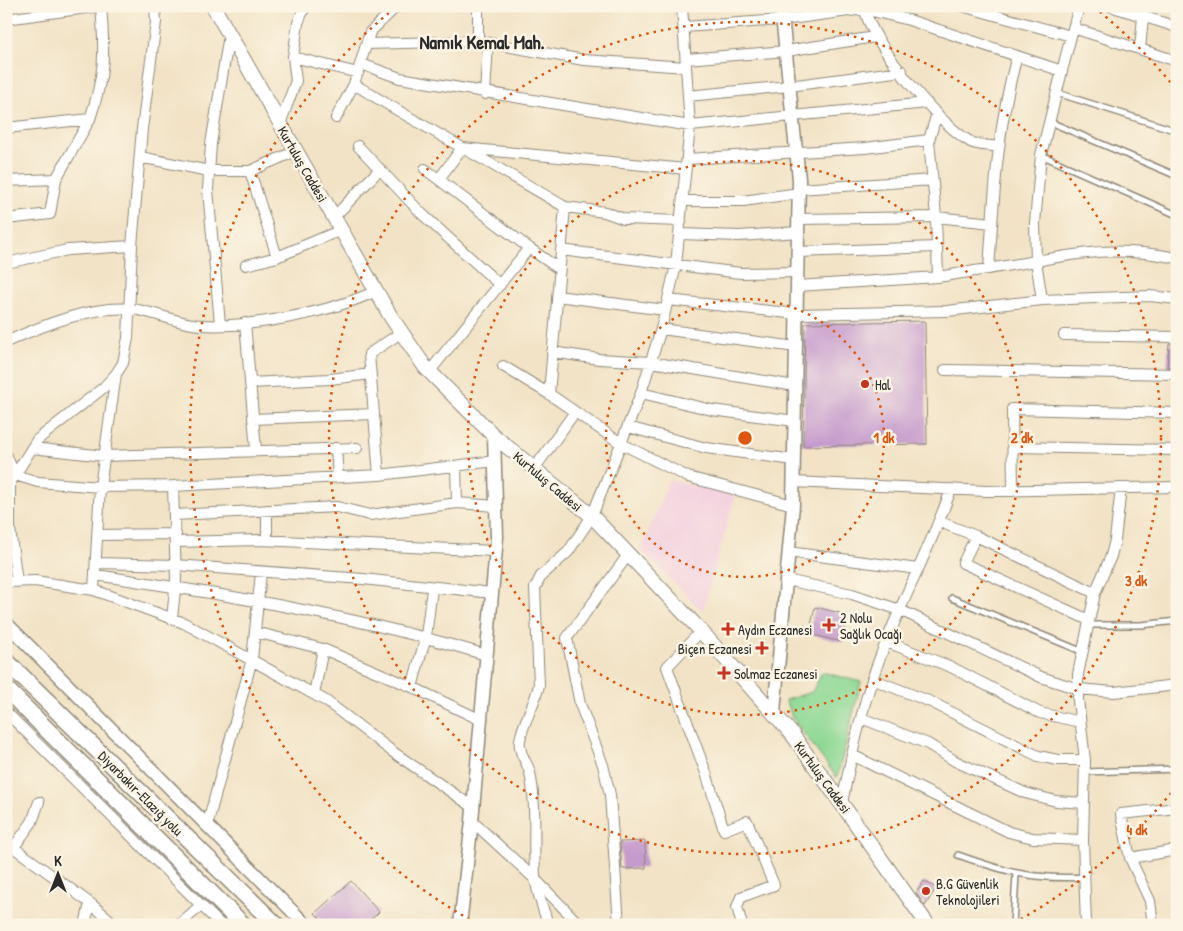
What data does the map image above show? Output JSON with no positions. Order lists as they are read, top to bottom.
{
  "streets": {
    "highway": ["Diyarbakır-Elazığ yolu"],
    "main road": ["Kurtuluş Caddesi"]
  },
  "districts": ["Namık Kemal Mah."],
  "places": {
    "other": ["Hal", "B.G Güvenlik Teknolojileri"],
    "health": [
      "2 Nolu Sağlık Ocağı",
      "Aydın Eczanesi",
      "Biçen Eczanesi",
      "Solmaz Eczanesi"
    ]
  },
  "north": "top",
  "rings": [
    "1 dk",
    "2 dk",
    "3 dk",
    "4 dk"
  ]
}
